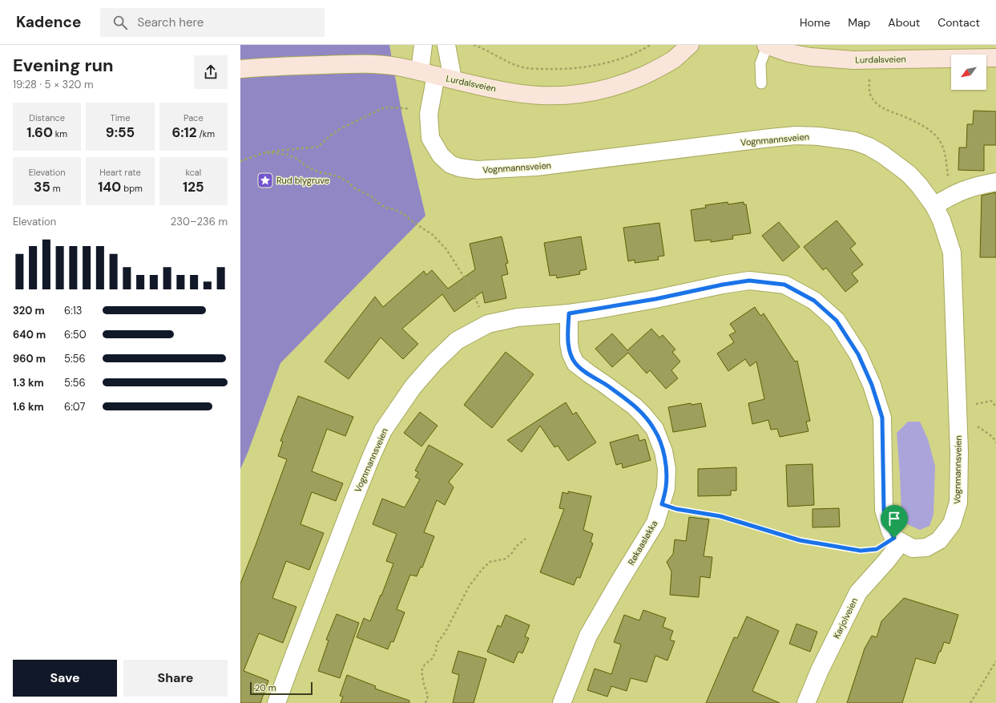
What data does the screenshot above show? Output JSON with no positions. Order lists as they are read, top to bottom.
{
  "streets": {
    "main road": ["Lurdalsveien"],
    "street": ["Vognmannsveien", "Røkaasløkka", "Karjolveien"]
  },
  "crossings": [
    ["Lurdalsveien", "Vognmannsveien"],
    ["Vognmannsveien", "Røkaasløkka"],
    ["Vognmannsveien", "Karjolveien"]
  ],
  "places": {
    "place": ["Rud blygruve"]
  },
  "scale_bar": "20 m",
  "north": "bottom left",
  "page": {
    "header": "Kadence",
    "search": "Search here",
    "nav": [
      "Home",
      "Map",
      "About",
      "Contact"
    ],
    "heading": ["Evening run", "19:28 · 5 × 320 m"],
    "stats": [
      ["Distance", "1.60 km"],
      ["Time", "9:55"],
      ["Pace", "6:12 /km"],
      ["Elevation", "35 m"],
      ["Heart rate", "140 bpm"],
      ["kcal", "125"]
    ],
    "chart": ["Elevation", "230–236 m"],
    "list": [
      {
        "name": "320 m",
        "note": "6:13"
      },
      {
        "name": "640 m",
        "note": "6:50"
      },
      {
        "name": "960 m",
        "note": "5:56"
      },
      {
        "name": "1.3 km",
        "note": "5:56"
      },
      {
        "name": "1.6 km",
        "note": "6:07"
      }
    ],
    "buttons": ["Save", "Share"],
    "scale": "20 m"
  }
}
